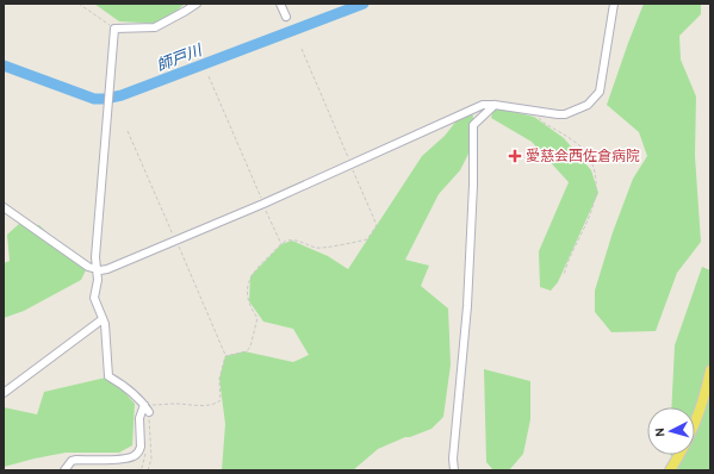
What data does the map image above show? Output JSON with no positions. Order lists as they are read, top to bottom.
{
  "water": ["師戸川"],
  "places": {
    "health": ["愛慈会西佐倉病院"]
  },
  "north": "left"
}
